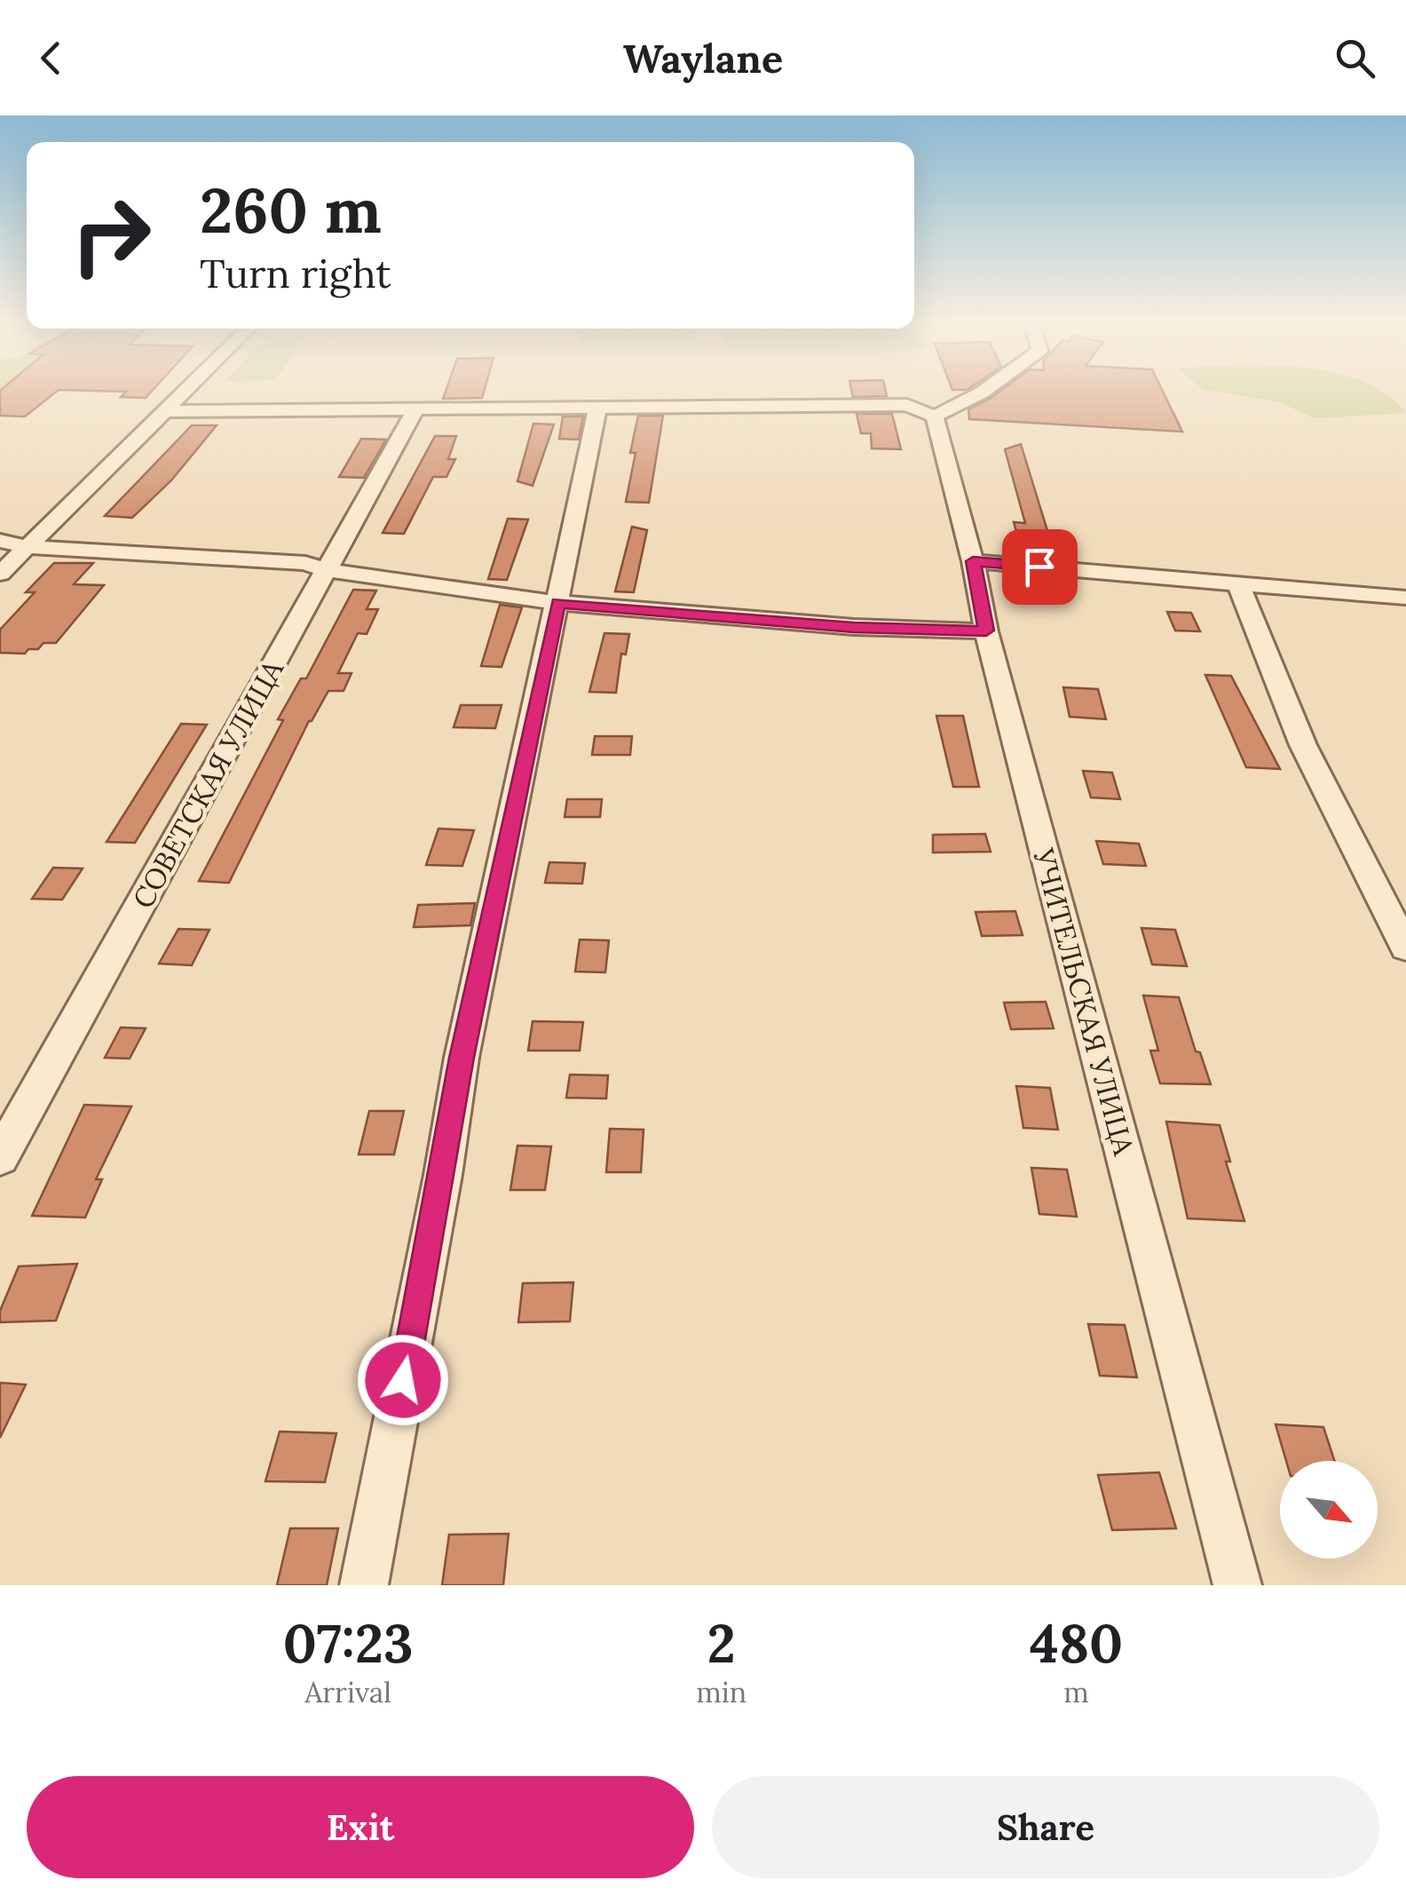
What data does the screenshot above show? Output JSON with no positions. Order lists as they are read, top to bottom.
{
  "streets": {
    "street": ["СОВЕТСКАЯ УЛИЦА", "УЧИТЕЛЬСКАЯ УЛИЦА"]
  },
  "north": "bottom right",
  "page": {
    "header": "Waylane",
    "turn": ["260 m", "Turn right"],
    "eta": [
      "07:23",
      "Arrival",
      "2",
      "min",
      "480",
      "m"
    ],
    "buttons": ["Exit", "Share"]
  }
}
